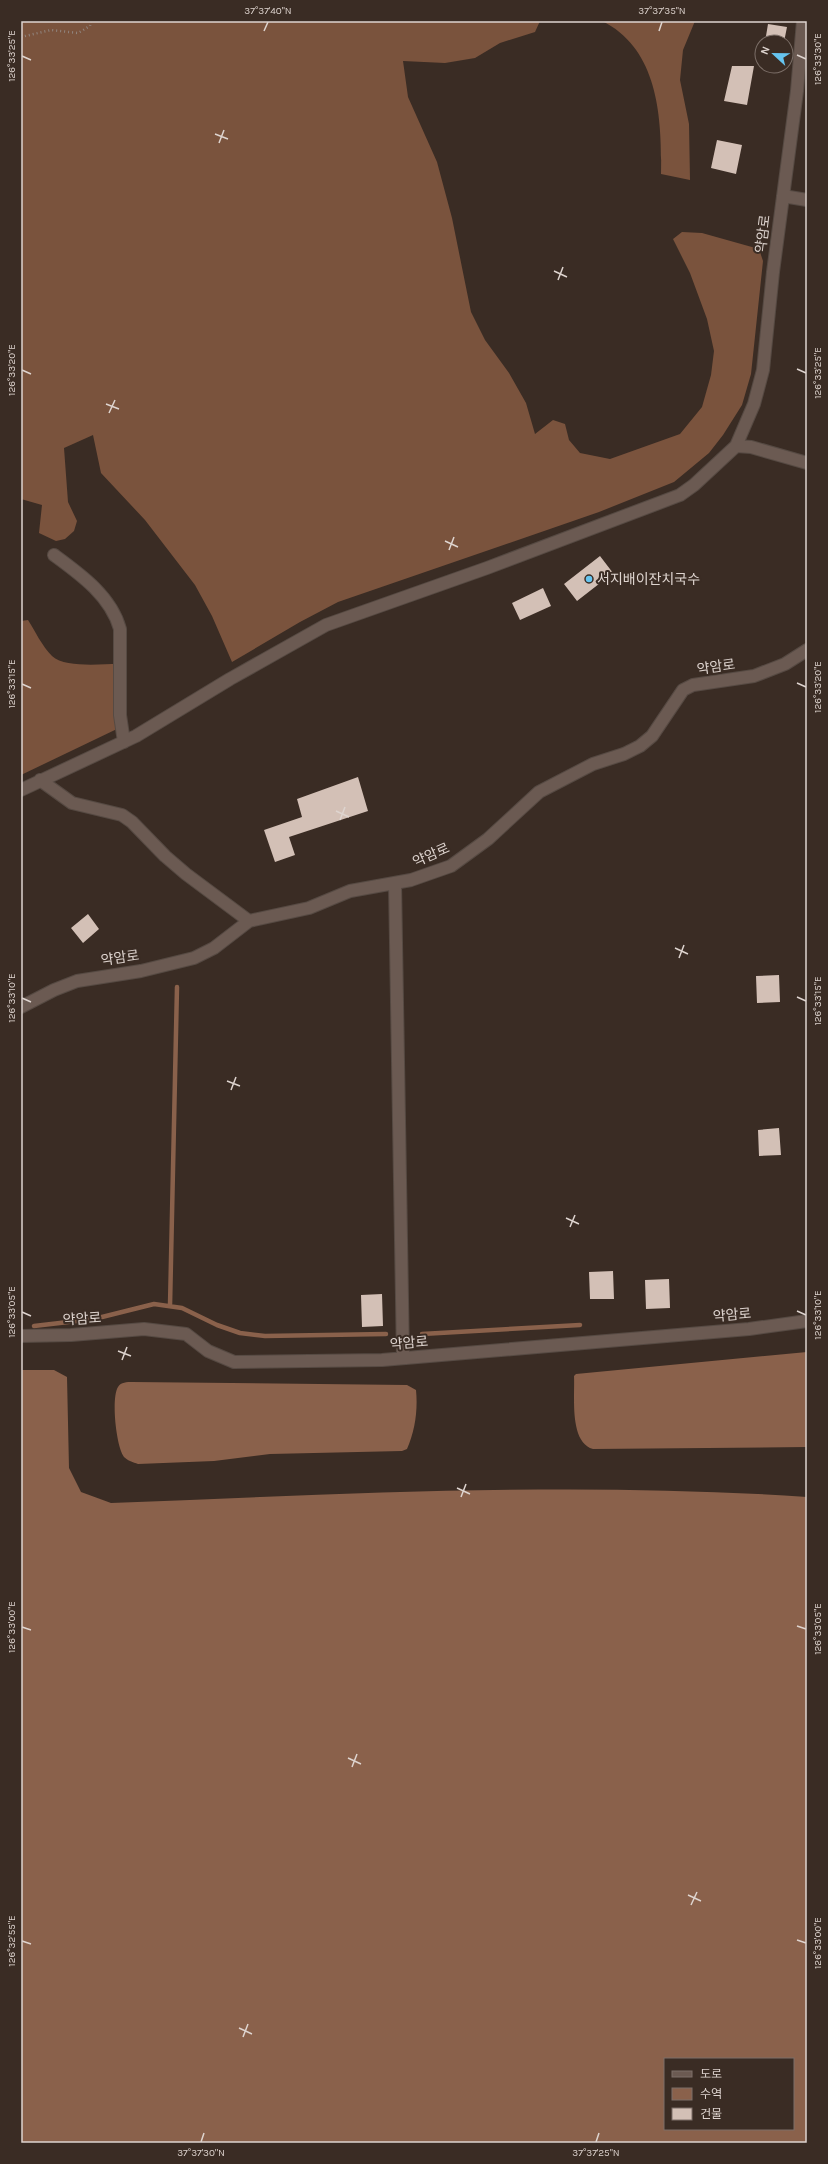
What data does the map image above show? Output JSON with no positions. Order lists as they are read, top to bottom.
{
  "streets": {
    "street": ["약암로"]
  },
  "places": ["서지배이잔치국수"],
  "legend": ["도로", "수역", "건물"],
  "north": "left",
  "coordinates": [
    "37°37'40\"N",
    "37°37'35\"N",
    "126°33'25\"E",
    "126°33'30\"E",
    "126°33'20\"E",
    "126°33'15\"E",
    "126°33'10\"E",
    "126°33'05\"E",
    "126°33'00\"E",
    "126°32'55\"E",
    "37°37'30\"N",
    "37°37'25\"N"
  ]
}
